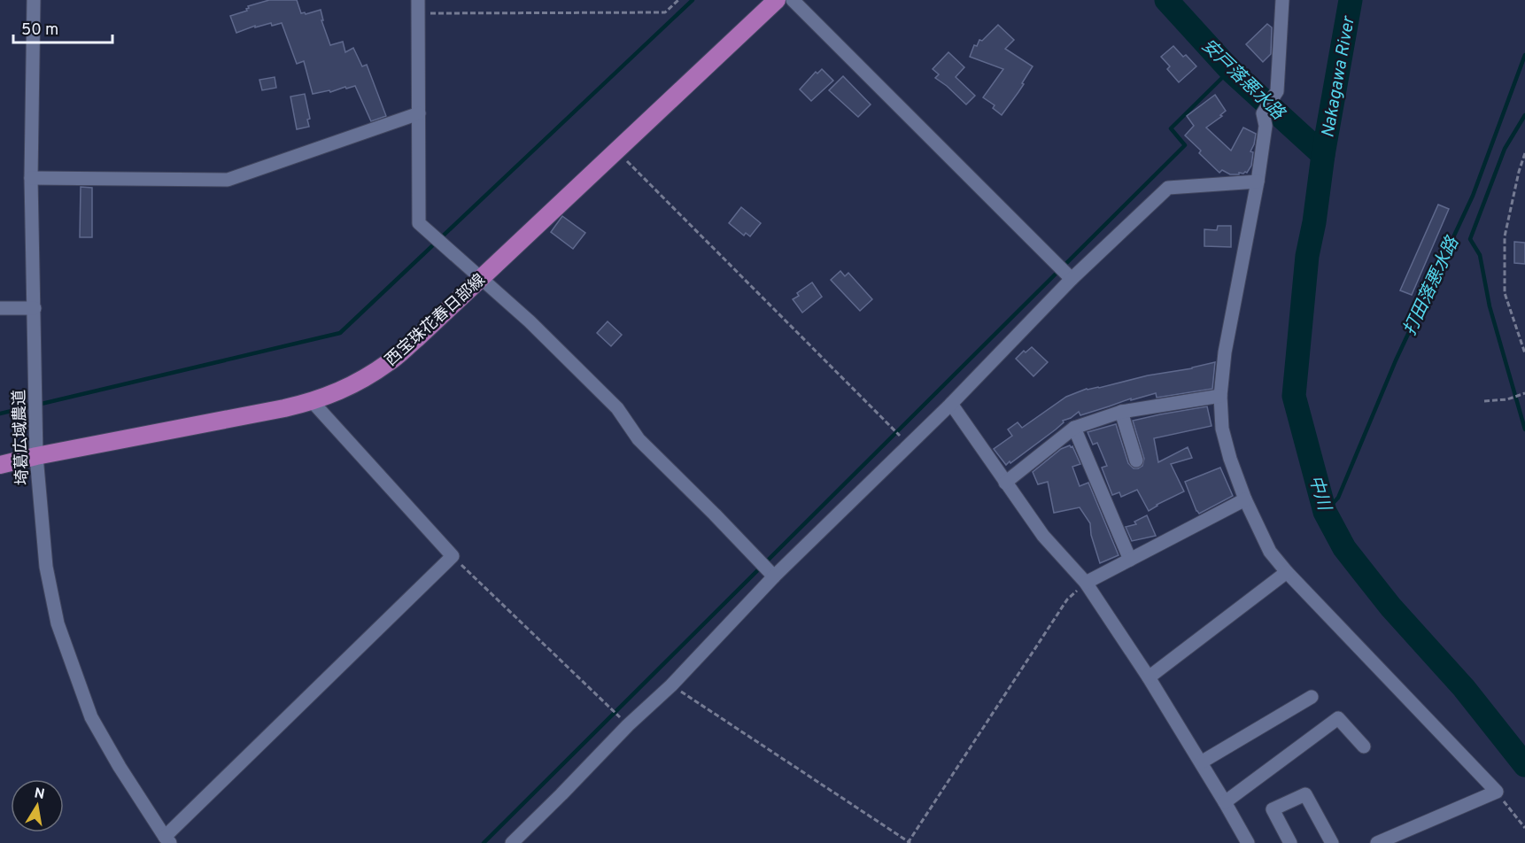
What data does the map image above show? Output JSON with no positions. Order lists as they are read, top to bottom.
{
  "streets": {
    "main road": ["西宝珠花春日部線"],
    "street": ["埼葛広域農道"]
  },
  "crossings": [
    ["西宝珠花春日部線", "埼葛広域農道"]
  ],
  "water": [
    "Nakagawa River",
    "安戸落悪水路",
    "打田落悪水路",
    "中川"
  ],
  "scale_bar": "50 m",
  "north": "top"
}
